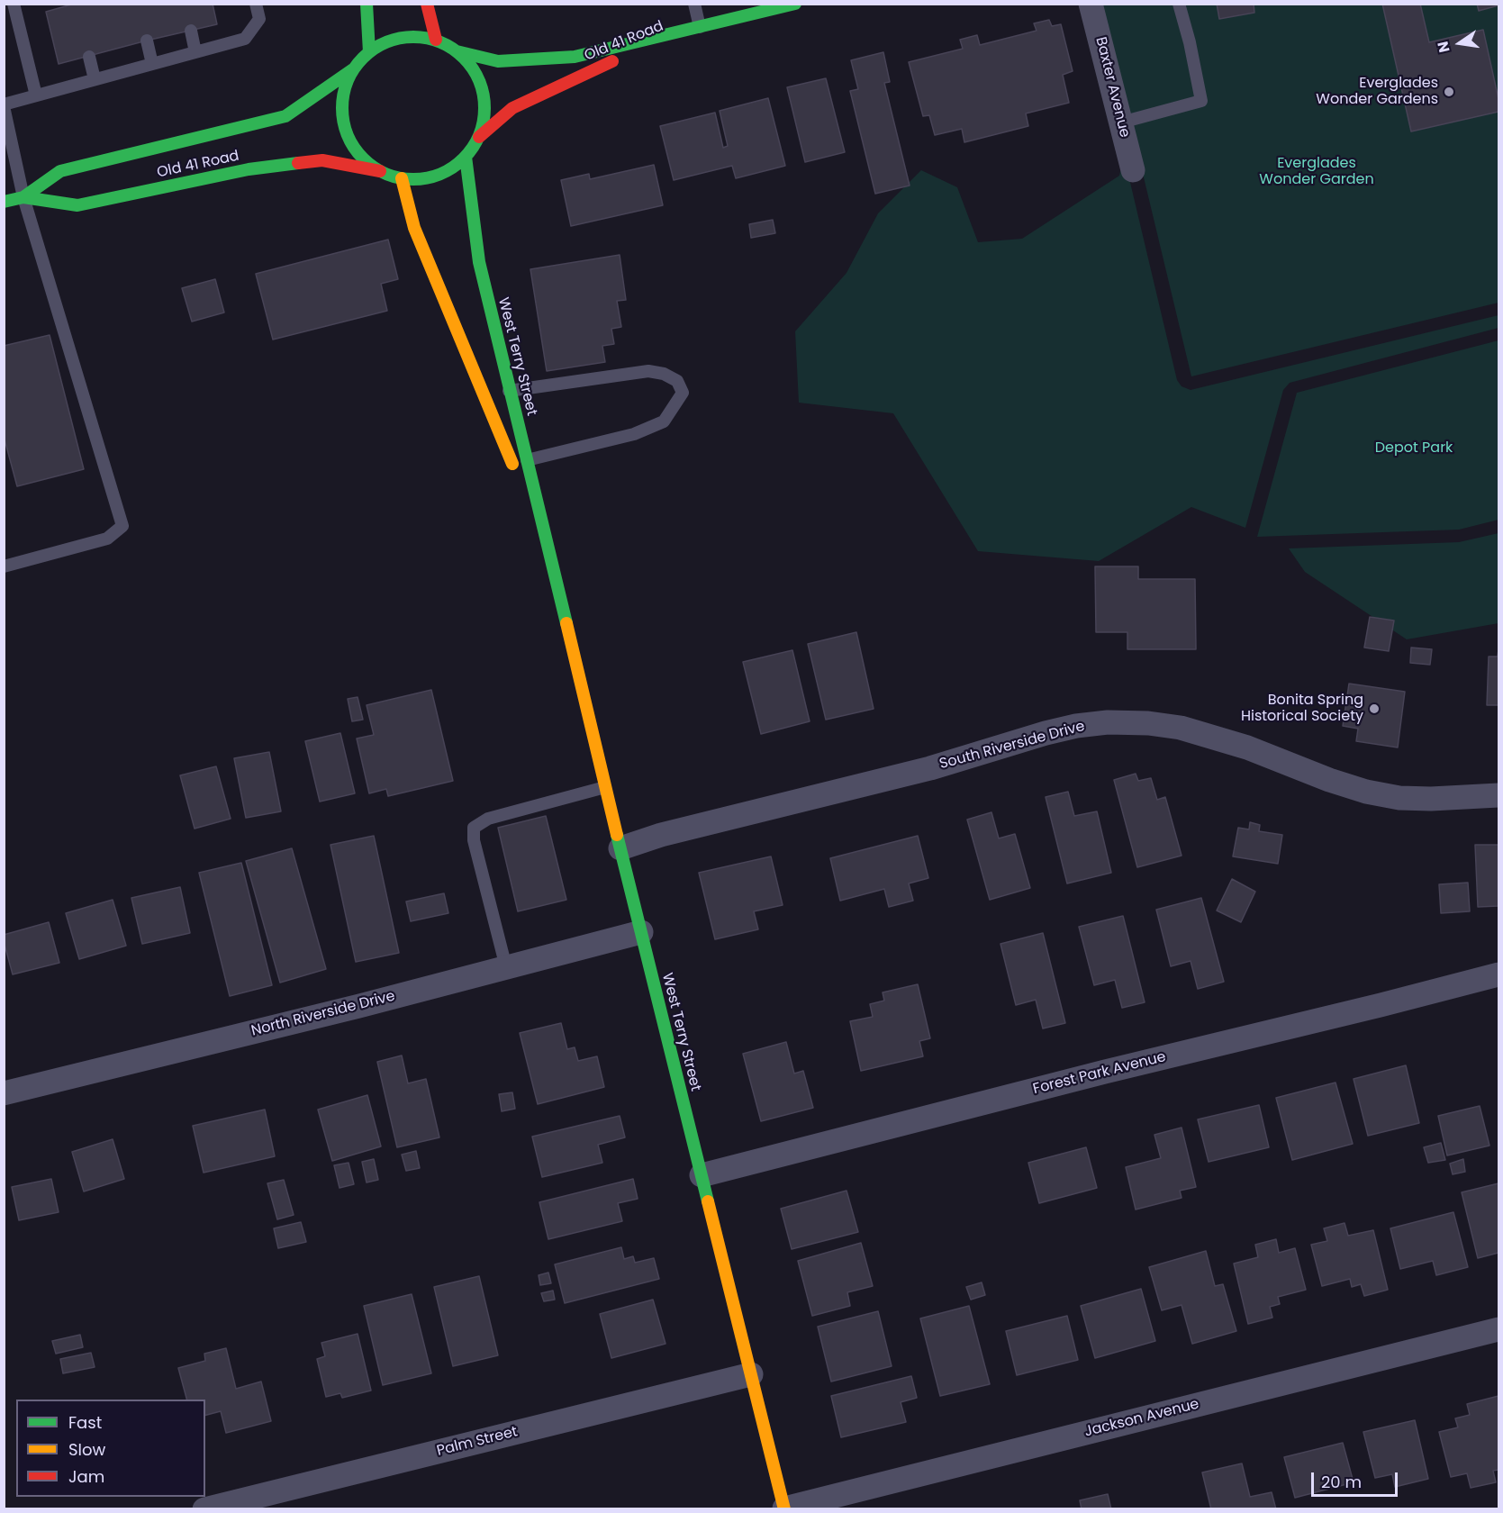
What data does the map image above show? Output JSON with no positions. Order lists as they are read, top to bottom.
{
  "streets": {
    "street": [
      "Old 41 Road",
      "Baxter Avenue",
      "West Terry Street",
      "South Riverside Drive",
      "North Riverside Drive",
      "Forest Park Avenue",
      "Jackson Avenue",
      "Palm Street"
    ]
  },
  "crossings": [
    ["Old 41 Road", "West Terry Street"],
    ["West Terry Street", "South Riverside Drive"],
    ["West Terry Street", "North Riverside Drive"],
    ["West Terry Street", "Forest Park Avenue"],
    ["West Terry Street", "Jackson Avenue"],
    ["West Terry Street", "Palm Street"]
  ],
  "parks": ["Everglades Wonder Garden", "Depot Park"],
  "places": ["Everglades Wonder Gardens", "Bonita Spring Historical Society"],
  "legend": ["Fast", "Slow", "Jam"],
  "scale_bar": "20 m",
  "north": "left"
}
